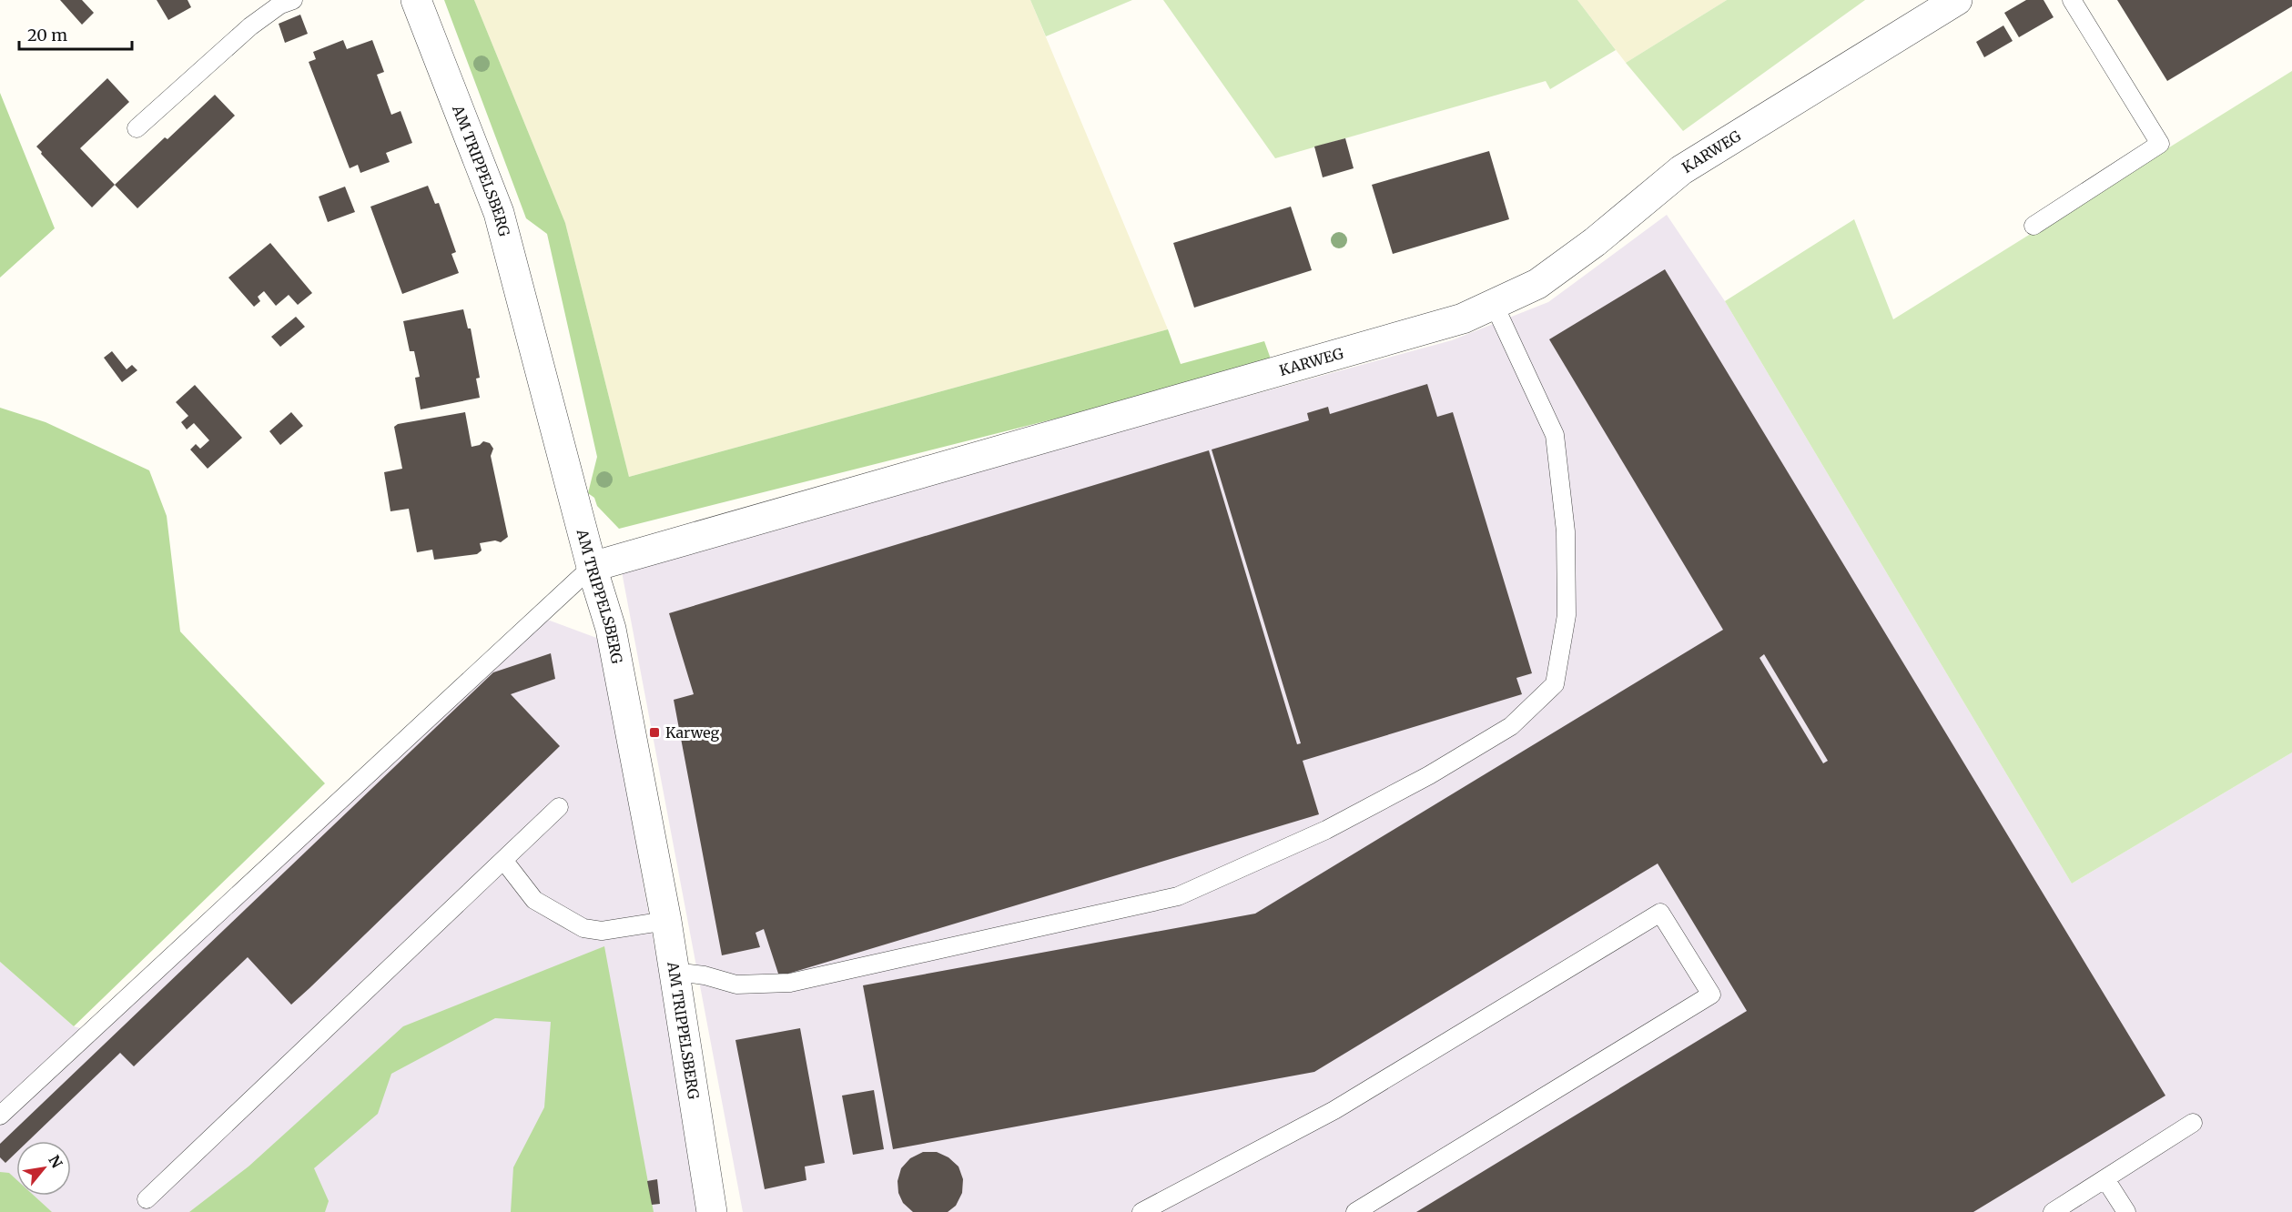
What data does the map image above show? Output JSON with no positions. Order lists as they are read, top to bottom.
{
  "streets": {
    "street": ["KARWEG", "AM TRIPPELSBERG"]
  },
  "crossings": [
    ["KARWEG", "AM TRIPPELSBERG"]
  ],
  "places": {
    "transit": ["Karweg"]
  },
  "scale_bar": "20 m",
  "north": "top right"
}
